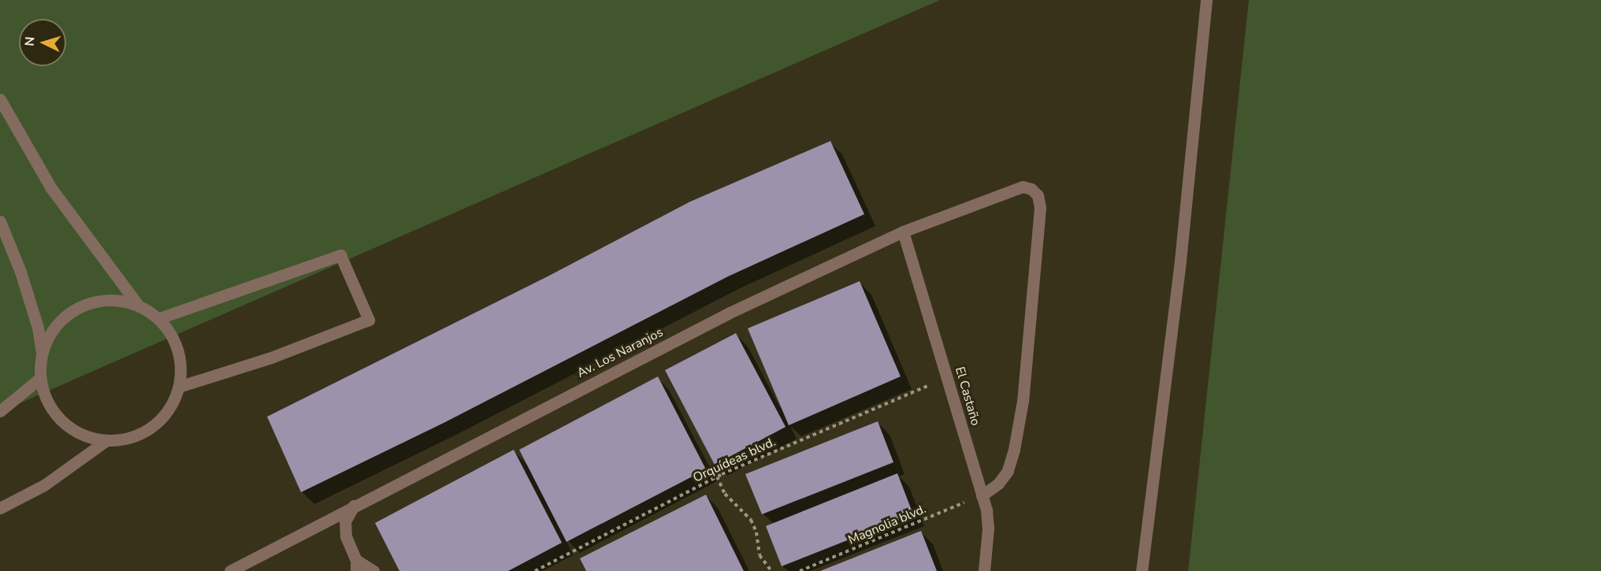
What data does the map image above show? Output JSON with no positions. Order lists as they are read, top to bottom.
{
  "streets": {
    "street": ["Av. Los Naranjos", "El Castaño"],
    "path": ["Orquídeas blvd.", "Magnolia blvd."]
  },
  "crossings": [
    ["Av. Los Naranjos", "El Castaño"],
    ["Av. Los Naranjos", "Magnolia blvd."],
    ["El Castaño", "Orquídeas blvd."],
    ["El Castaño", "Magnolia blvd."]
  ],
  "north": "left"
}
